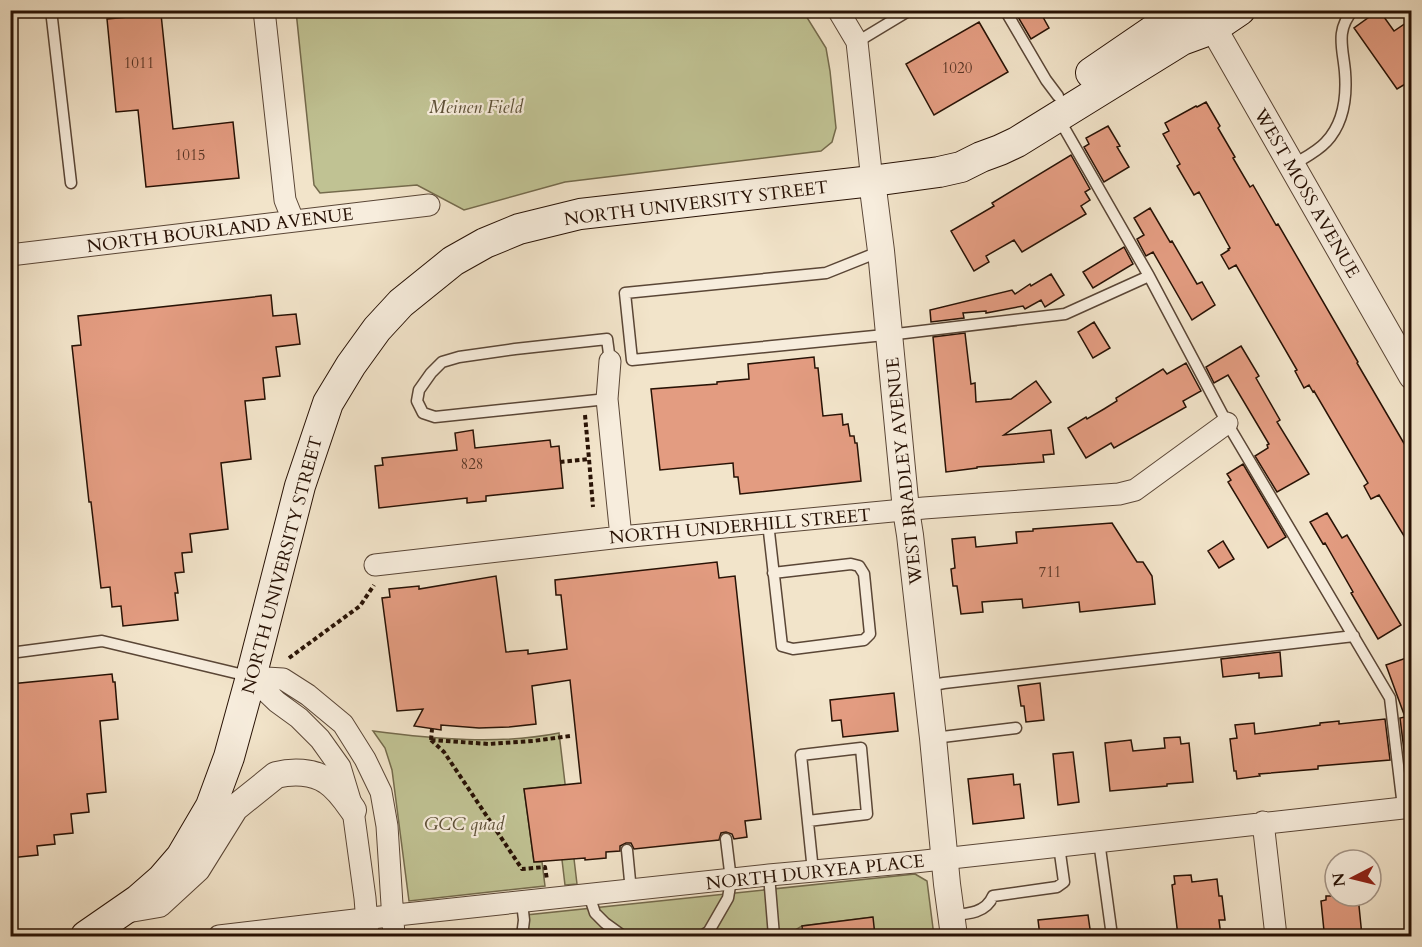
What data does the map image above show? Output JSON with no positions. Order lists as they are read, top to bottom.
{
  "streets": {
    "main road": ["NORTH UNIVERSITY STREET"],
    "street": [
      "WEST MOSS AVENUE",
      "NORTH BOURLAND AVENUE",
      "WEST BRADLEY AVENUE",
      "NORTH UNDERHILL STREET",
      "NORTH DURYEA PLACE"
    ]
  },
  "crossings": [
    ["WEST MOSS AVENUE", "NORTH UNIVERSITY STREET"],
    ["NORTH UNIVERSITY STREET", "WEST BRADLEY AVENUE"],
    ["WEST BRADLEY AVENUE", "NORTH UNDERHILL STREET"],
    ["WEST BRADLEY AVENUE", "NORTH DURYEA PLACE"]
  ],
  "parks": ["Meinen Field", "GCC quad"],
  "house_numbers": [
    "1011",
    "1020",
    "1015",
    "828",
    "711"
  ],
  "north": "left"
}
